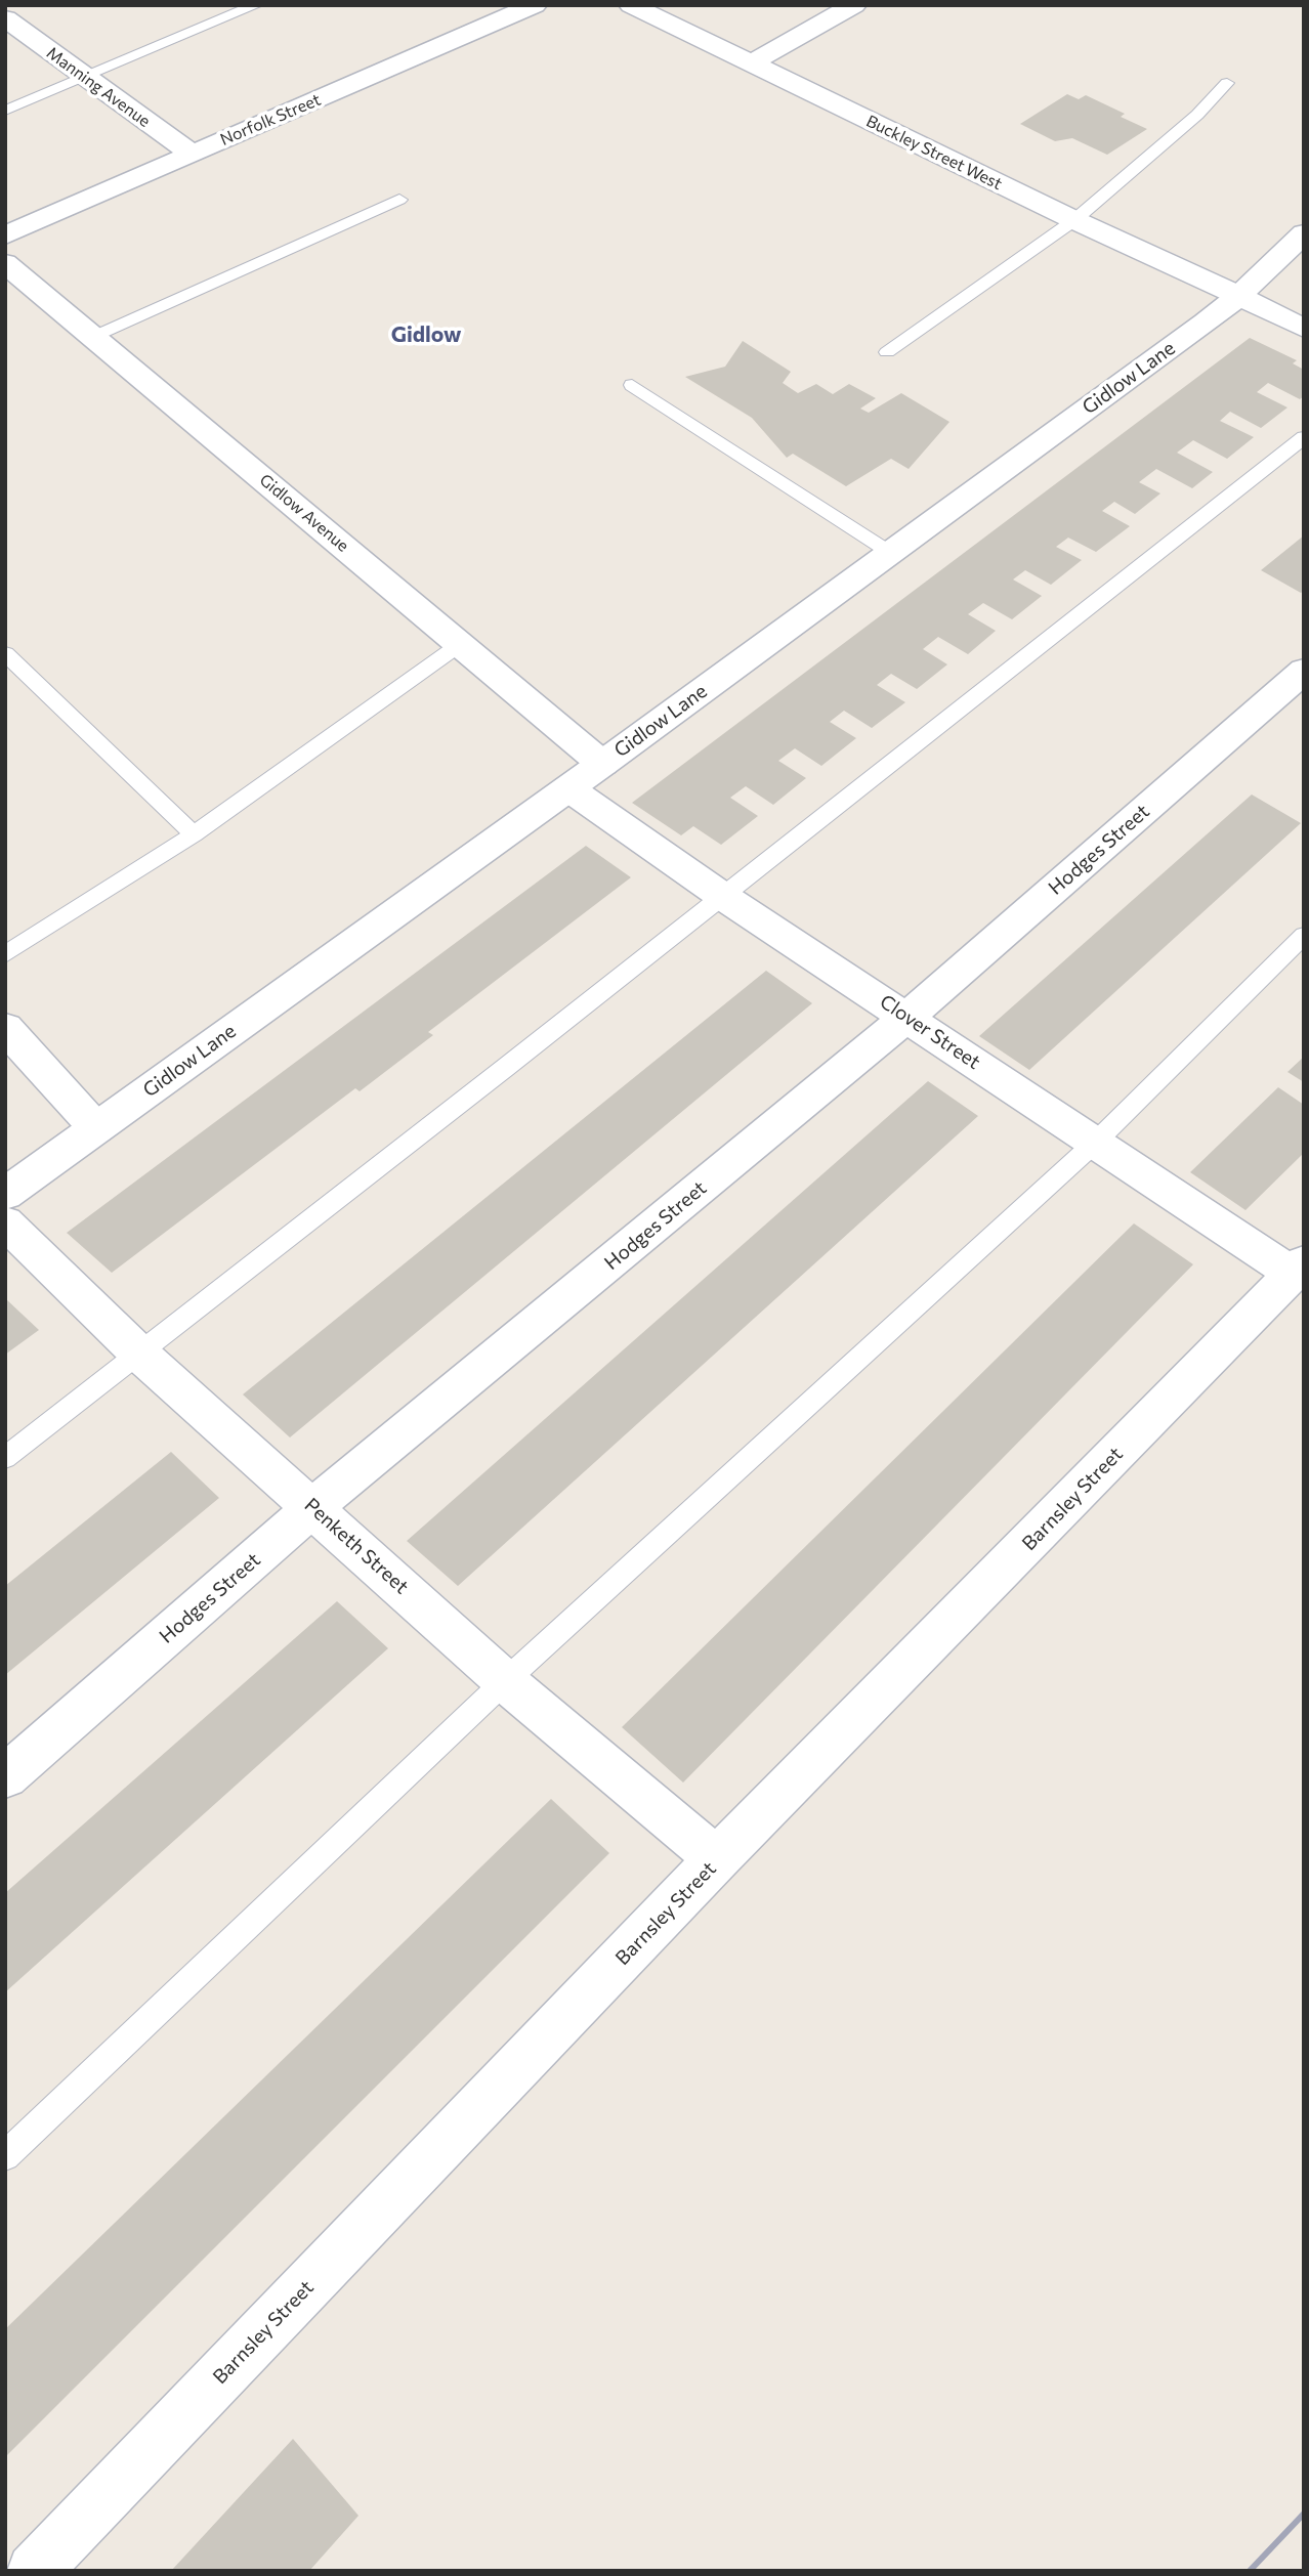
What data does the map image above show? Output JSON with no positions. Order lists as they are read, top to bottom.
{
  "streets": {
    "street": [
      "Manning Avenue",
      "Norfolk Street",
      "Buckley Street West",
      "Gidlow Lane",
      "Gidlow Avenue",
      "Hodges Street",
      "Clover Street",
      "Barnsley Street",
      "Penketh Street"
    ]
  },
  "crossings": [
    ["Manning Avenue", "Norfolk Street"],
    ["Buckley Street West", "Gidlow Lane"],
    ["Gidlow Lane", "Gidlow Avenue"],
    ["Gidlow Lane", "Clover Street"],
    ["Hodges Street", "Clover Street"],
    ["Hodges Street", "Penketh Street"],
    ["Clover Street", "Barnsley Street"],
    ["Barnsley Street", "Penketh Street"]
  ],
  "districts": ["Gidlow"]
}
